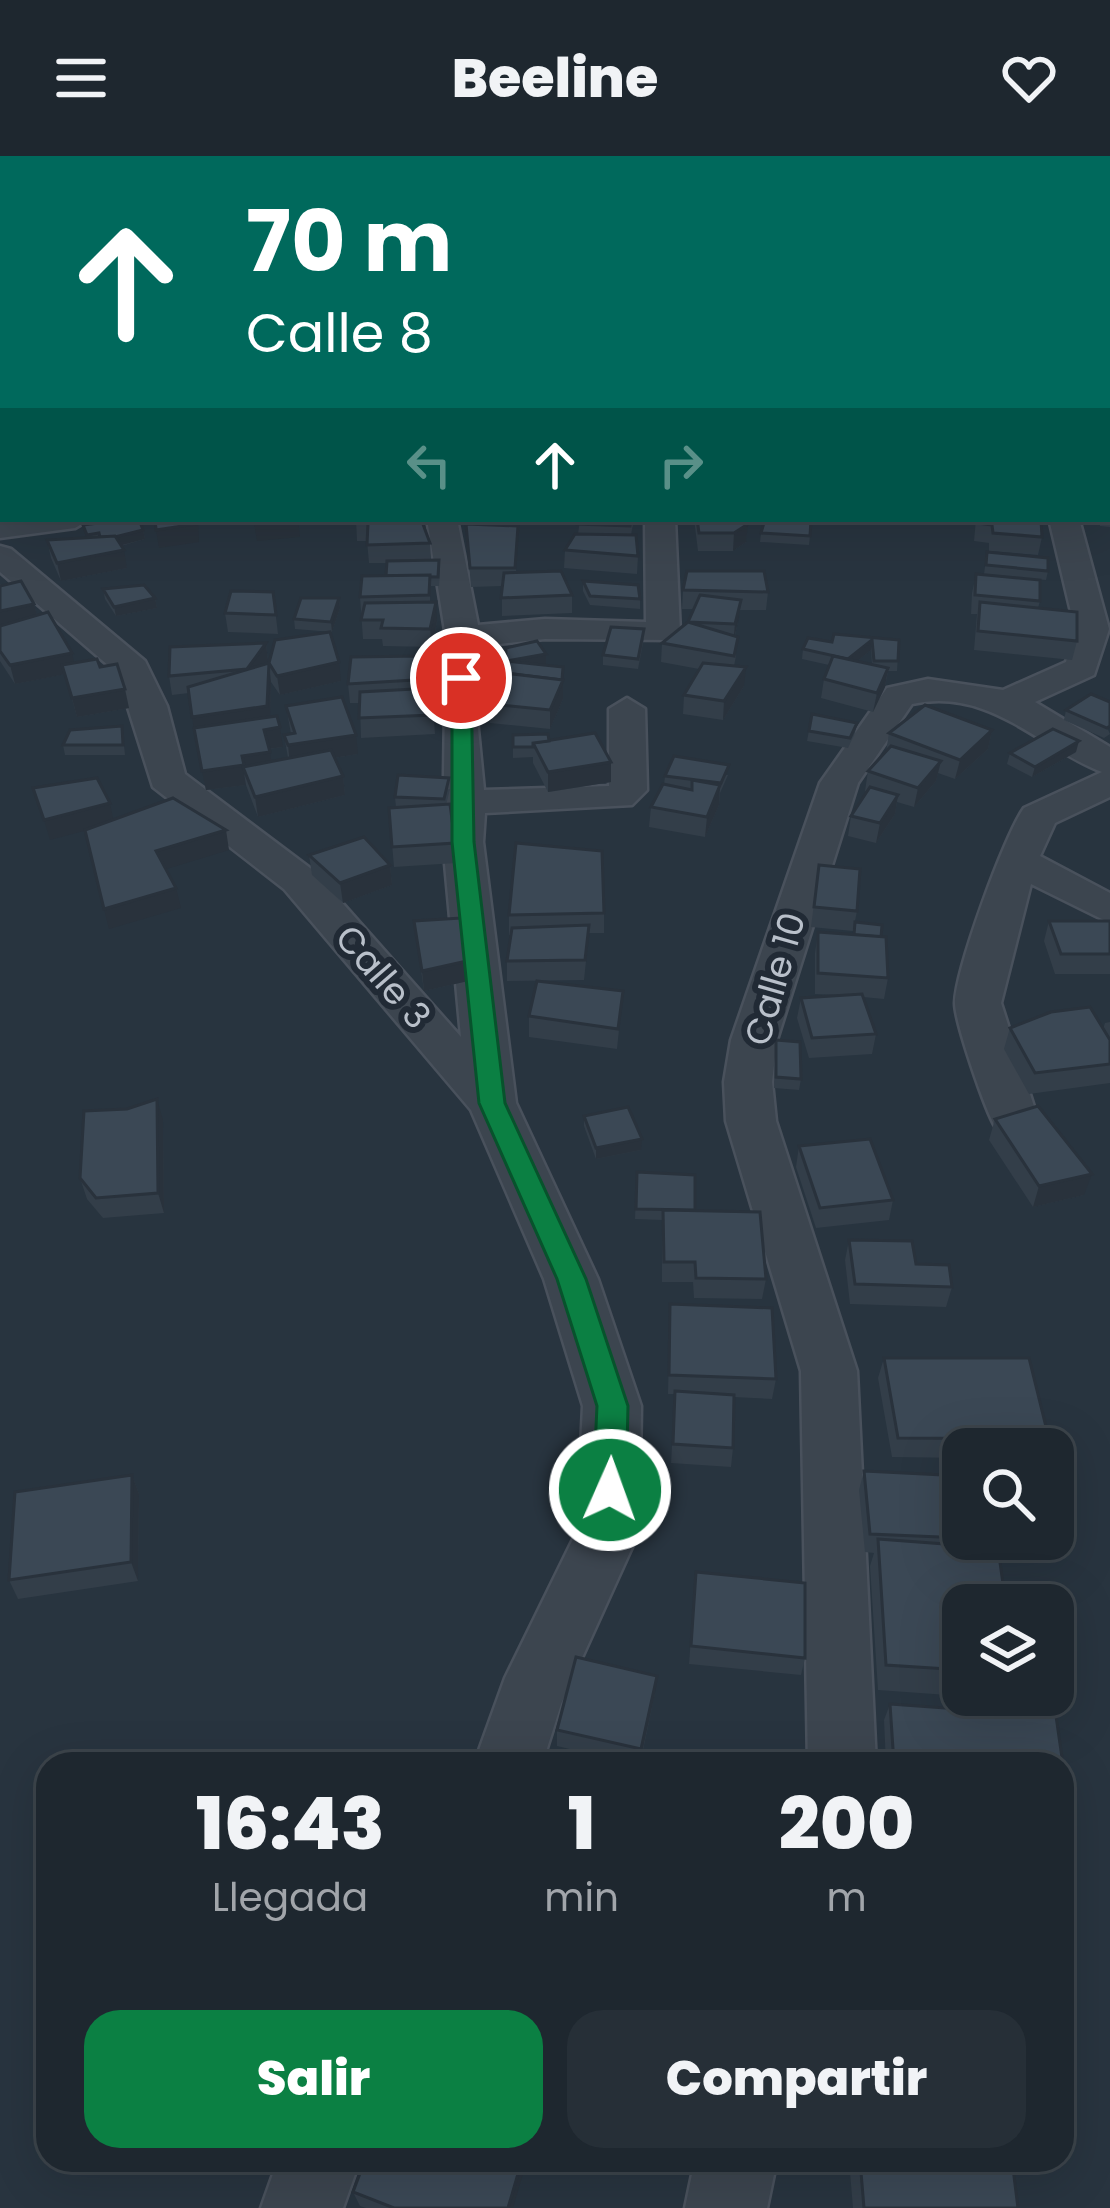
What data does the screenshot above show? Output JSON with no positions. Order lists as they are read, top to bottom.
{
  "streets": {
    "street": ["Calle 3", "Calle 10"]
  },
  "page": {
    "header": "Beeline",
    "turn": ["70 m", "Calle 8"],
    "eta": [
      "16:43",
      "Llegada",
      "1",
      "min",
      "200",
      "m"
    ],
    "buttons": ["Salir", "Compartir"]
  }
}
